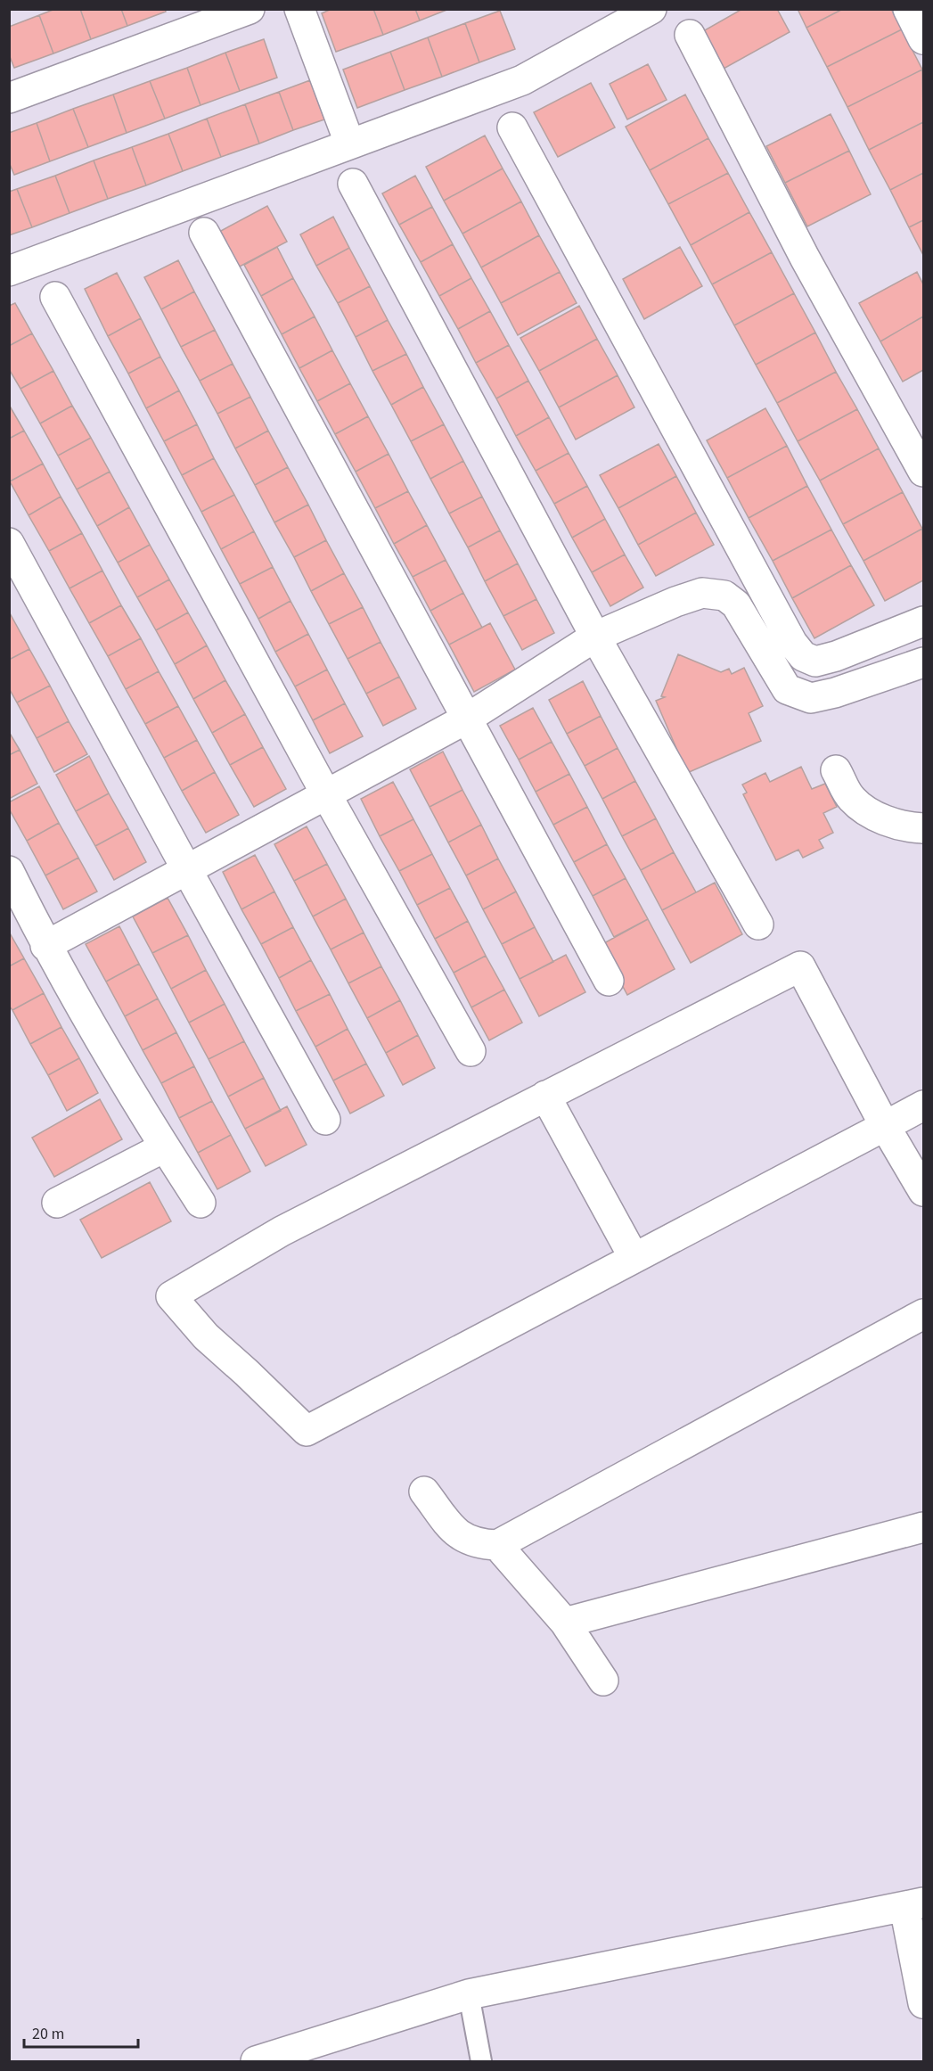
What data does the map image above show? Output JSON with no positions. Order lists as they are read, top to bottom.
{
  "scale_bar": "20 m"
}
